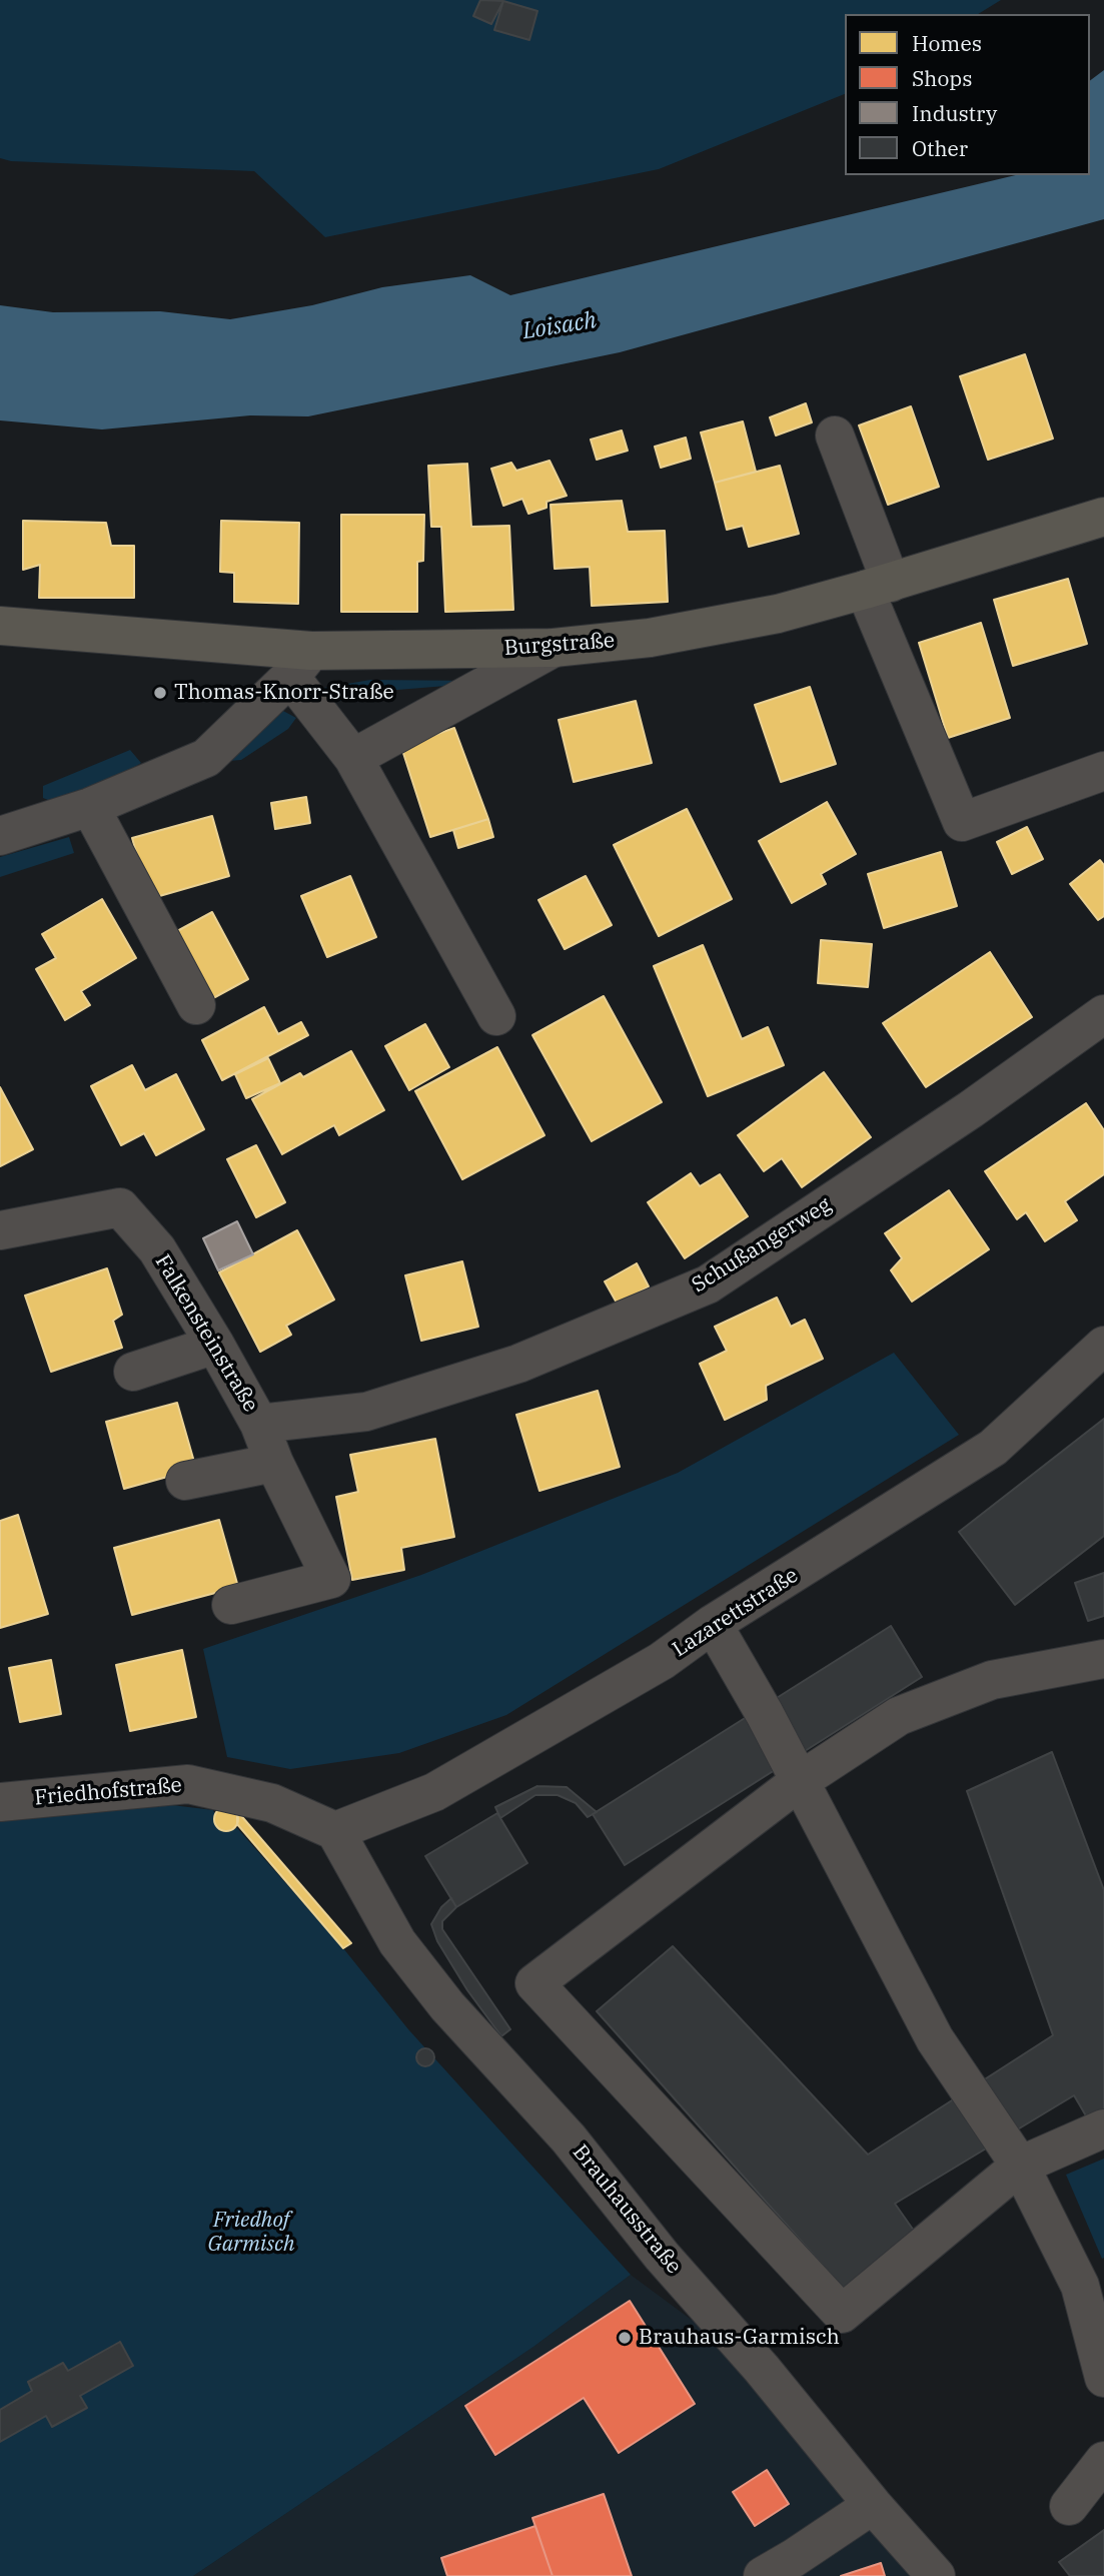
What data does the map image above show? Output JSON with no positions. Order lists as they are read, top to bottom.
{
  "streets": {
    "main road": ["Burgstraße"],
    "street": [
      "Schußangerweg",
      "Falkensteinstraße",
      "Lazarettstraße",
      "Friedhofstraße",
      "Brauhausstraße"
    ]
  },
  "crossings": [
    ["Schußangerweg", "Falkensteinstraße"],
    ["Lazarettstraße", "Friedhofstraße"],
    ["Lazarettstraße", "Brauhausstraße"],
    ["Friedhofstraße", "Brauhausstraße"]
  ],
  "water": ["Loisach"],
  "parks": ["Friedhof Garmisch"],
  "places": ["Thomas-Knorr-Straße", "Brauhaus-Garmisch"],
  "legend": [
    "Homes",
    "Shops",
    "Industry",
    "Other"
  ]
}
